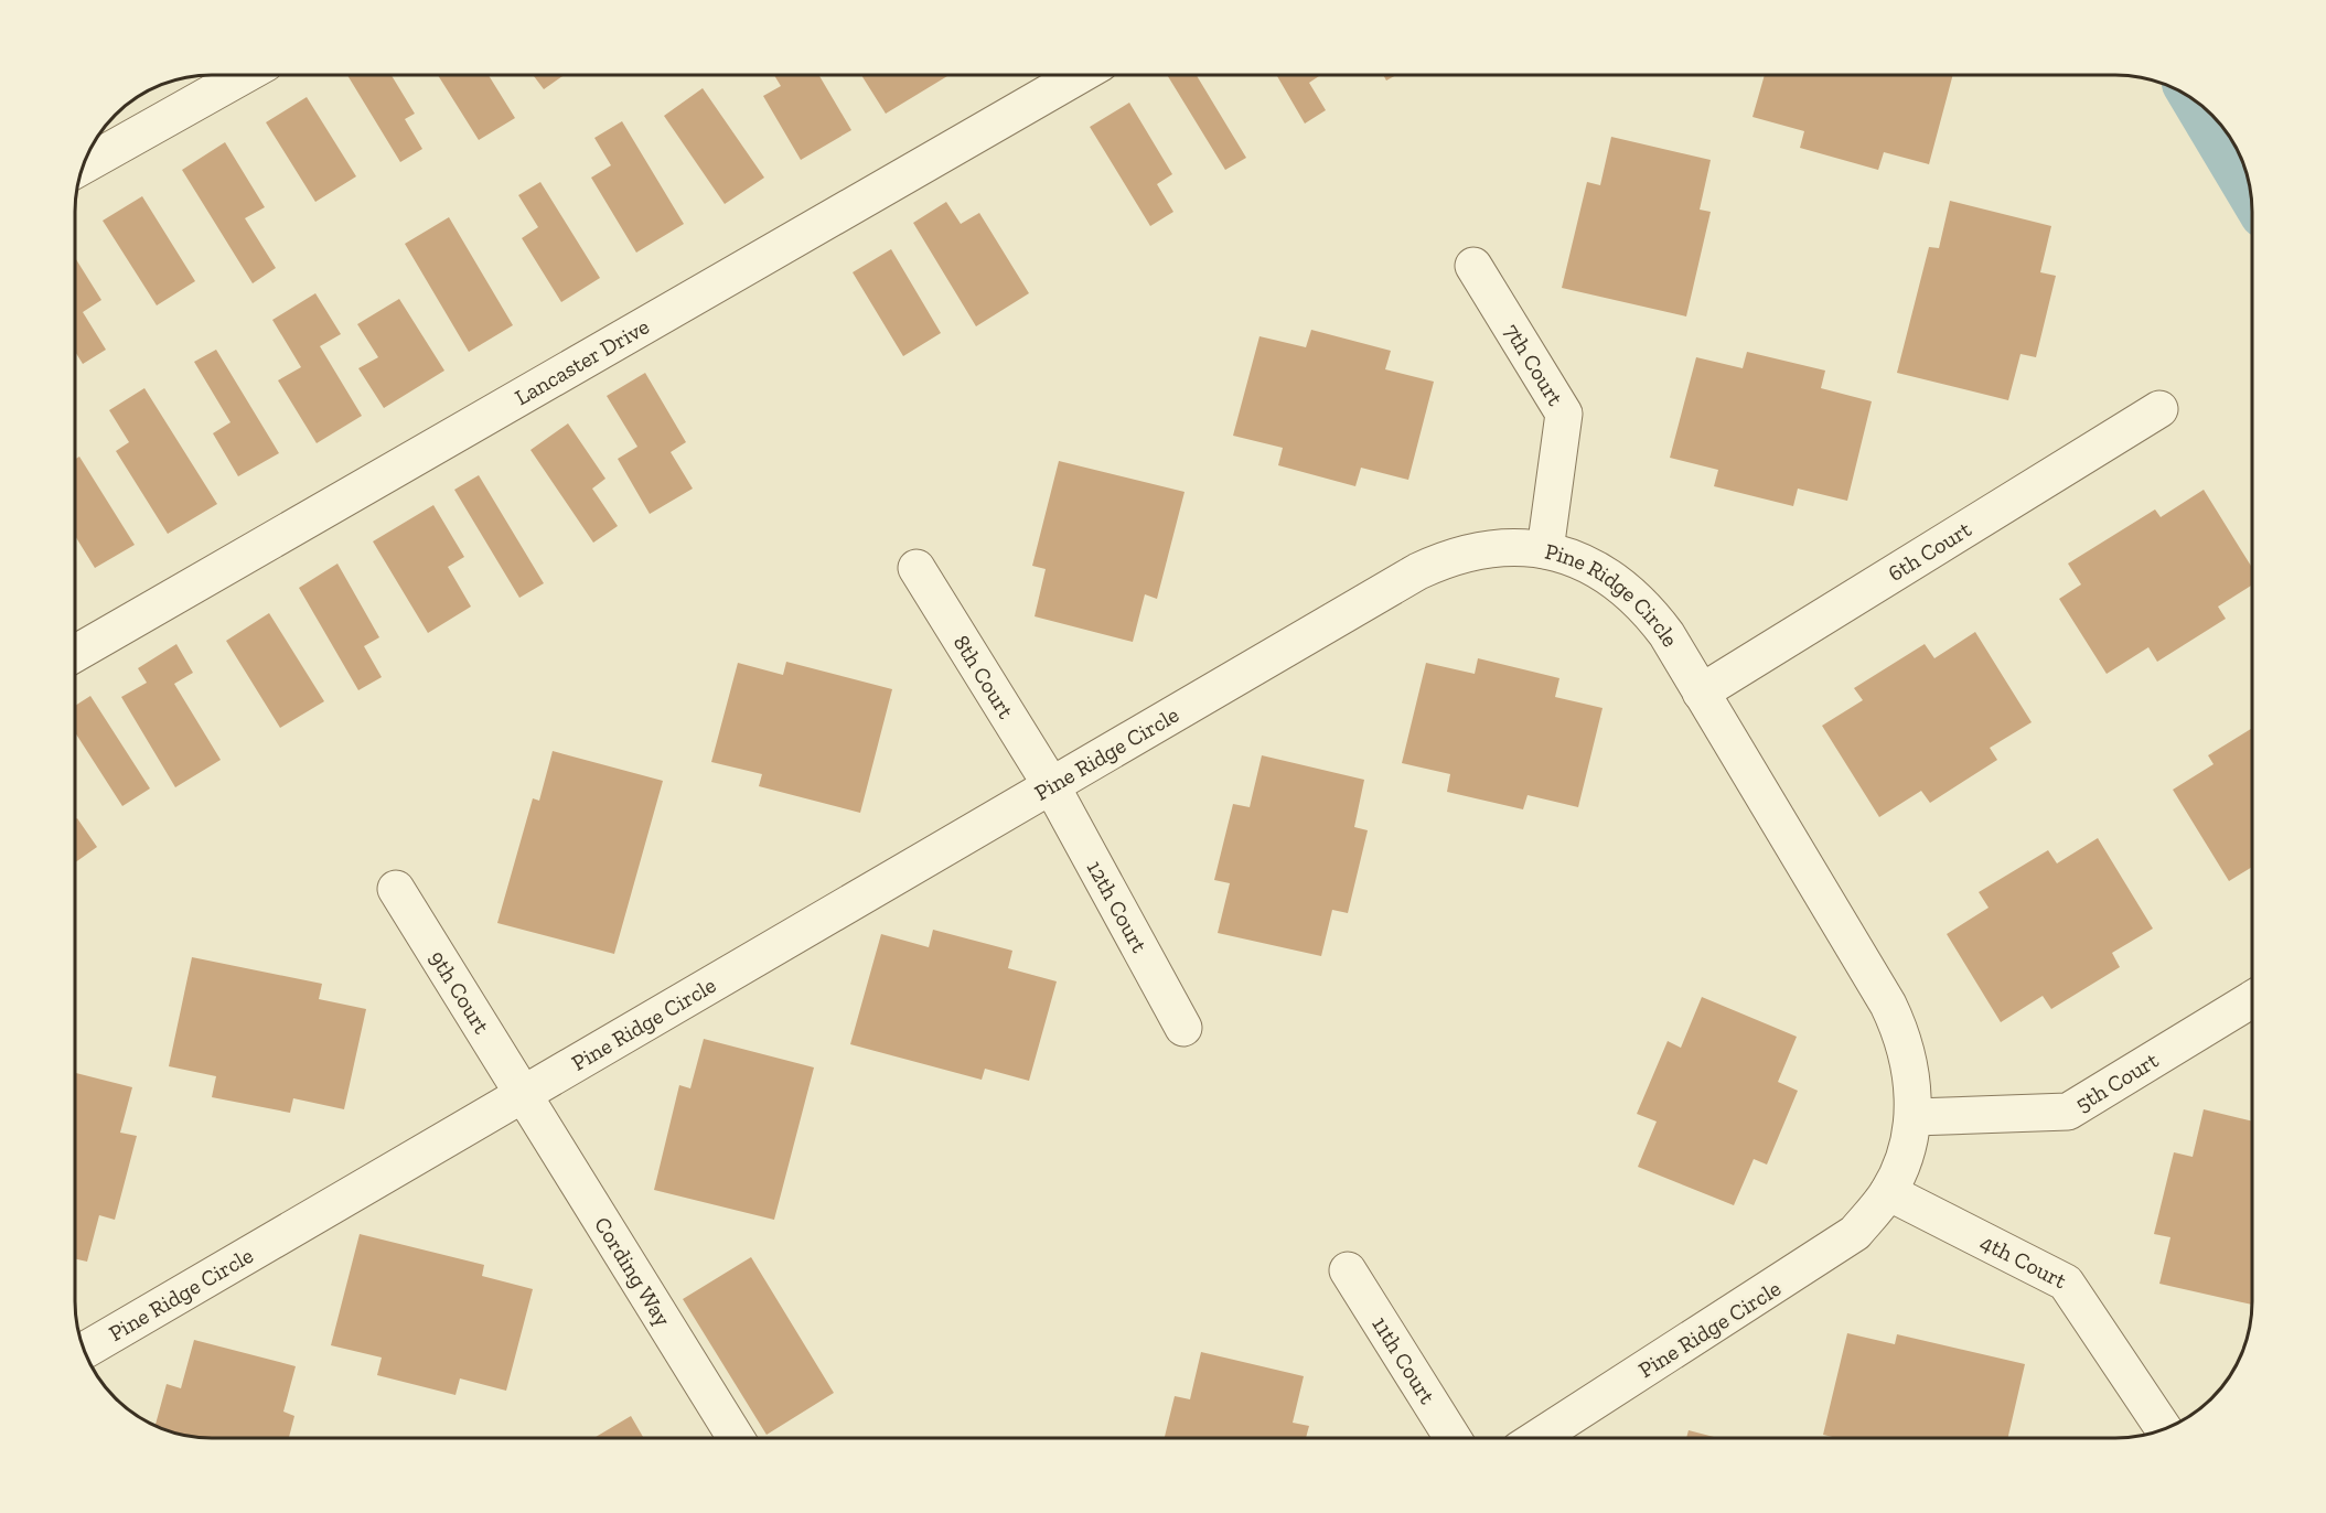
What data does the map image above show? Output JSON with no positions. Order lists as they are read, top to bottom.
{
  "streets": {
    "street": [
      "Lancaster Drive",
      "7th Court",
      "6th Court",
      "Pine Ridge Circle",
      "8th Court",
      "12th Court",
      "9th Court",
      "5th Court",
      "4th Court",
      "Cording Way",
      "11th Court"
    ]
  },
  "crossings": [
    ["7th Court", "Pine Ridge Circle"],
    ["6th Court", "Pine Ridge Circle"],
    ["Pine Ridge Circle", "8th Court"],
    ["Pine Ridge Circle", "12th Court"],
    ["Pine Ridge Circle", "9th Court"],
    ["Pine Ridge Circle", "5th Court"],
    ["Pine Ridge Circle", "4th Court"],
    ["Pine Ridge Circle", "Cording Way"],
    ["8th Court", "12th Court"],
    ["9th Court", "Cording Way"]
  ]
}
